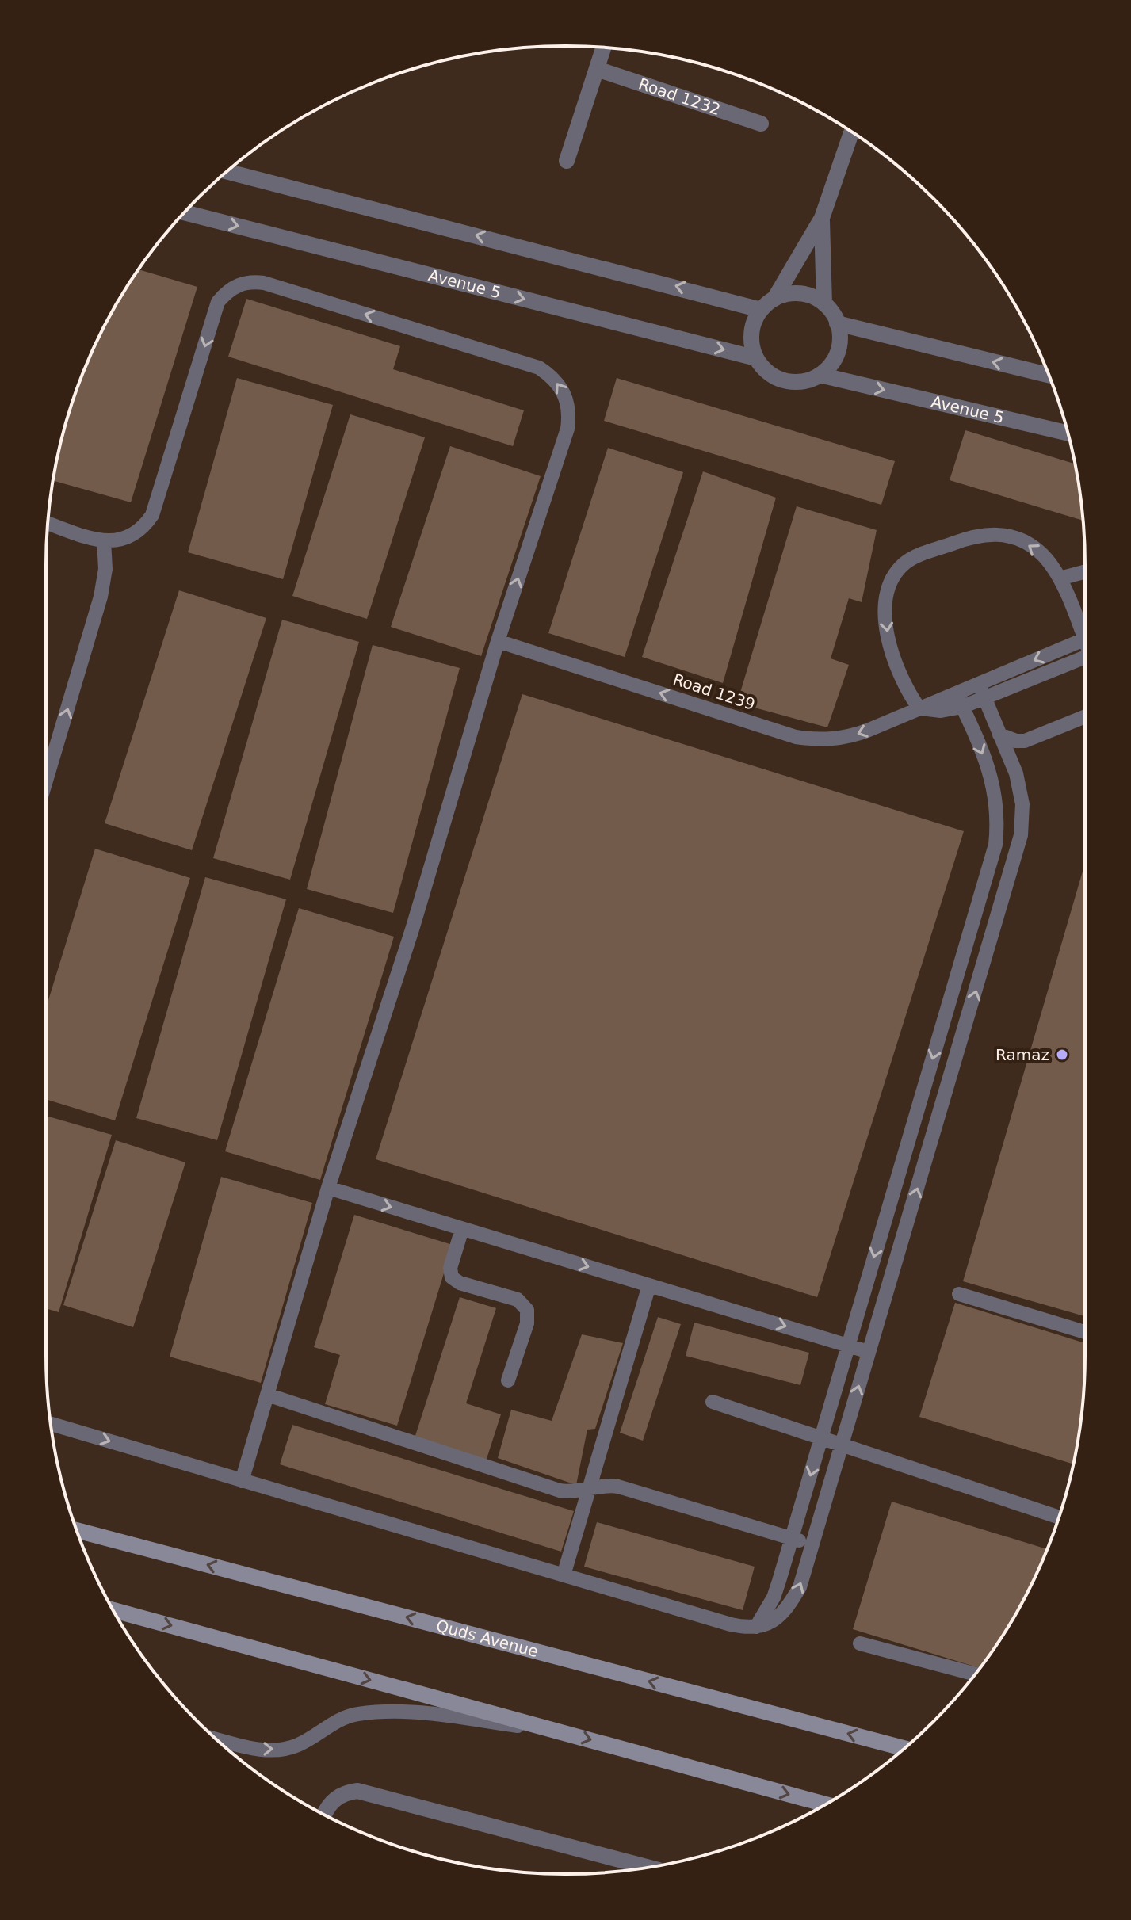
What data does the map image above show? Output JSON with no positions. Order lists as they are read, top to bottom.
{
  "streets": {
    "main road": ["Quds Avenue"],
    "street": ["Road 1232", "Avenue 5"],
    "lane": ["Road 1239"]
  },
  "places": ["Ramaz"]
}
